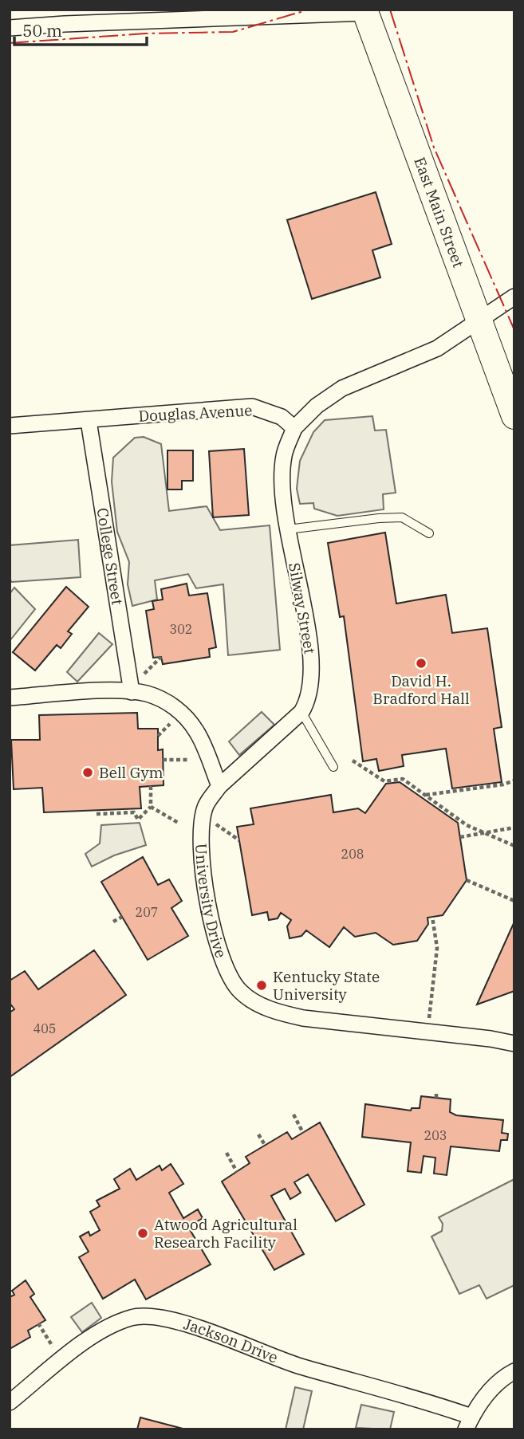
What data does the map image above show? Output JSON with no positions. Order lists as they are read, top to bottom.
{
  "streets": {
    "main road": ["East Main Street"],
    "street": [
      "Douglas Avenue",
      "College Street",
      "Silway Street",
      "University Drive",
      "Jackson Drive"
    ]
  },
  "crossings": [
    ["Douglas Avenue", "College Street"],
    ["Douglas Avenue", "Silway Street"],
    ["Silway Street", "University Drive"]
  ],
  "places": [
    "David H. Bradford Hall",
    "Bell Gym",
    "Kentucky State University",
    "Atwood Agricultural Research Facility"
  ],
  "house_numbers": [
    "302",
    "208",
    "207",
    "405",
    "203"
  ],
  "scale_bar": "50 m"
}
